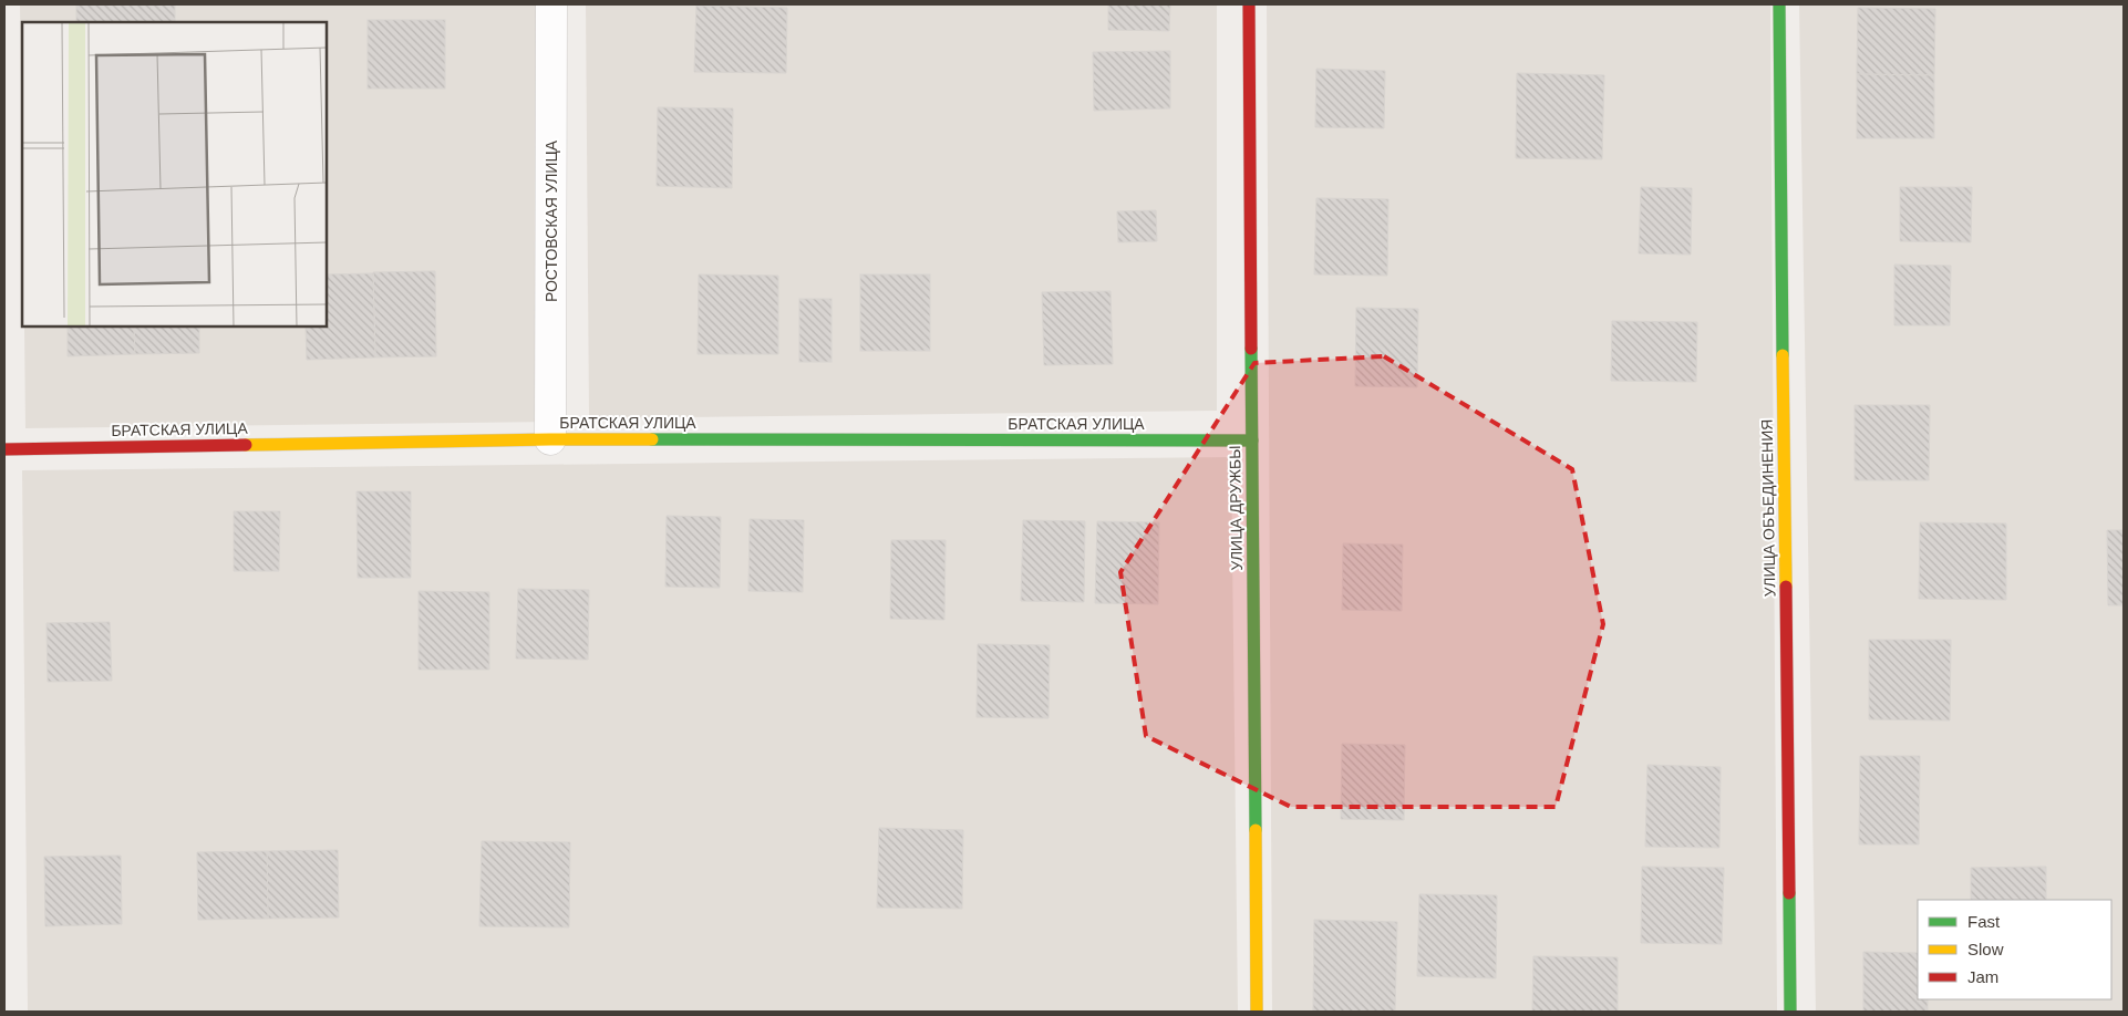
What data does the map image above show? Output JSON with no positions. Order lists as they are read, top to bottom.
{
  "streets": {
    "street": [
      "РОСТОВСКАЯ УЛИЦА",
      "БРАТСКАЯ УЛИЦА",
      "УЛИЦА ДРУЖБЫ",
      "УЛИЦА ОБЪЕДИНЕНИЯ"
    ]
  },
  "crossings": [
    ["РОСТОВСКАЯ УЛИЦА", "БРАТСКАЯ УЛИЦА"],
    ["БРАТСКАЯ УЛИЦА", "УЛИЦА ДРУЖБЫ"]
  ],
  "legend": ["Fast", "Slow", "Jam"]
}
